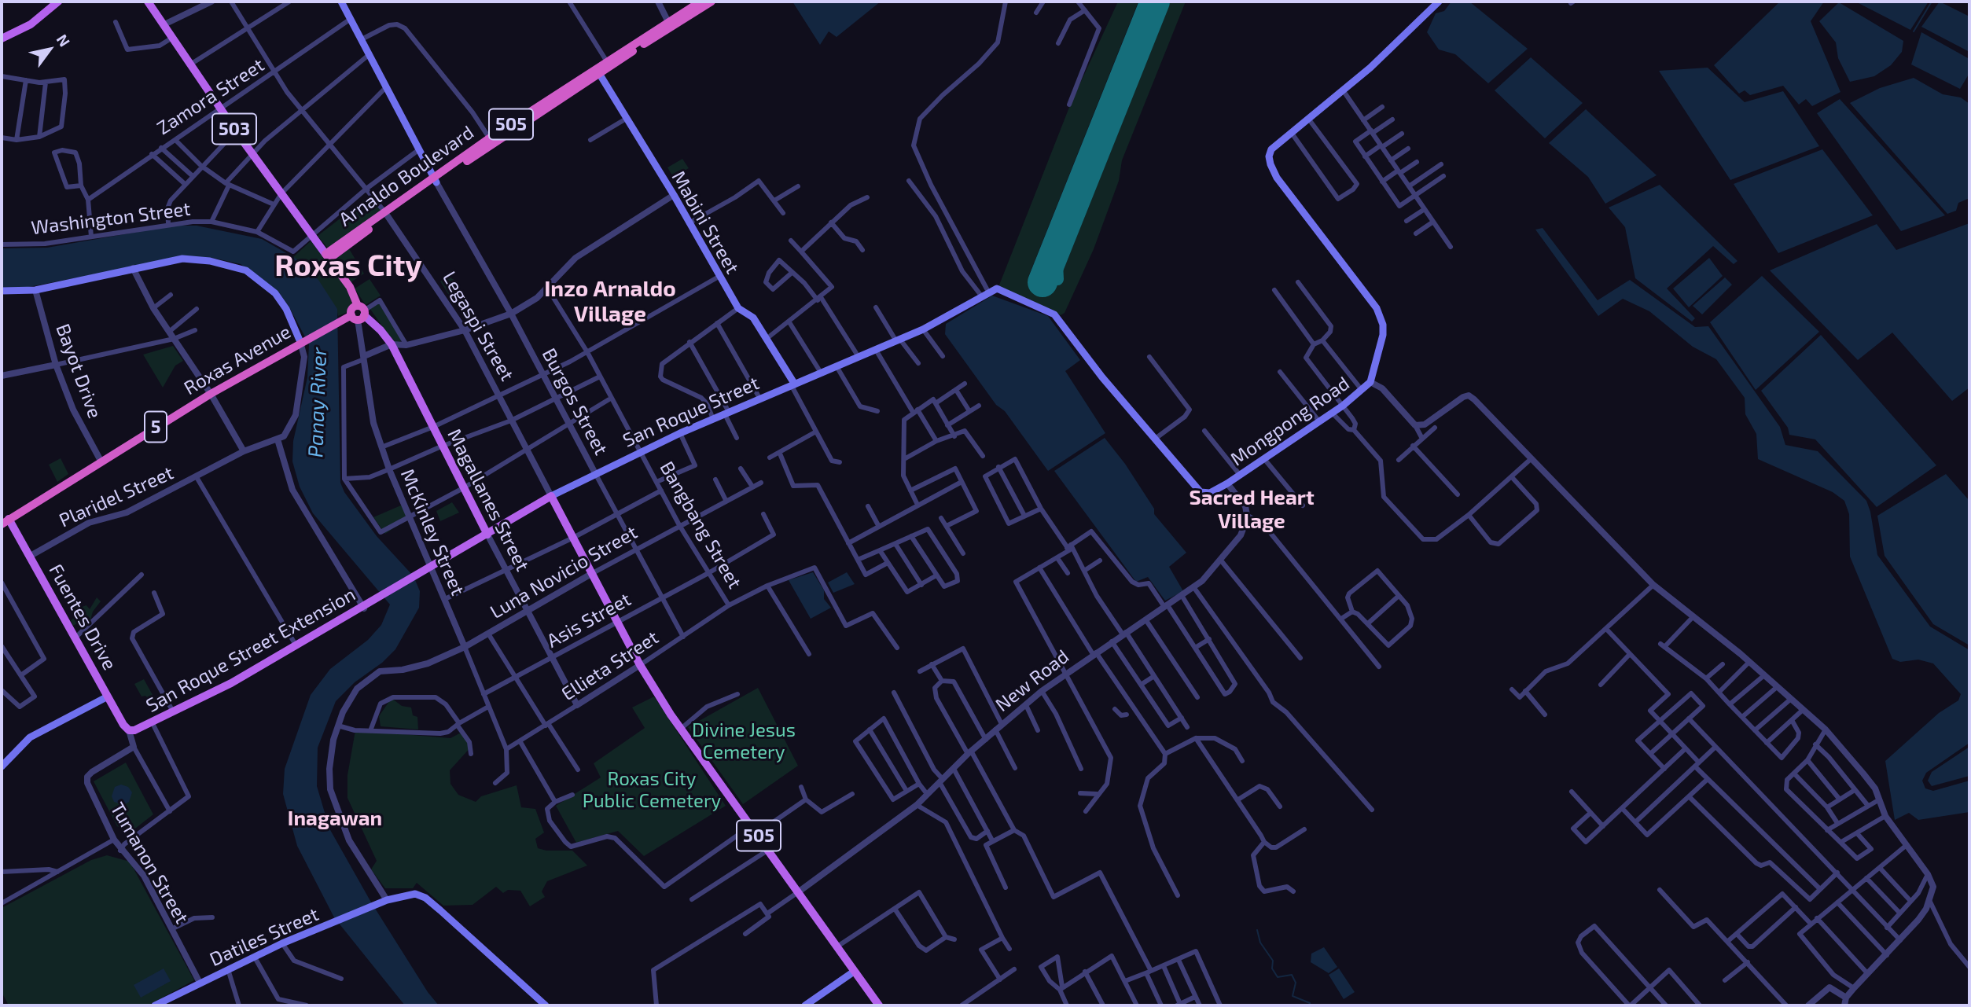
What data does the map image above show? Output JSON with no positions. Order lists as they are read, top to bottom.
{
  "streets": {
    "highway": [
      "505",
      "Arnaldo Boulevard",
      "Roxas Avenue",
      "5"
    ],
    "main road": [
      "503",
      "Mabini Street",
      "Legaspi Street",
      "San Roque Street",
      "Mongpong Road",
      "Magallanes Street",
      "Fuentes Drive",
      "San Roque Street Extension",
      "Datiles Street"
    ],
    "street": [
      "Zamora Street",
      "Washington Street",
      "Bayot Drive",
      "Burgos Street",
      "Plaridel Street",
      "Bangbang Street",
      "McKinley Street",
      "Luna Novicio Street",
      "Asis Street",
      "Ellieta Street",
      "New Road",
      "Tumanon Street"
    ]
  },
  "crossings": [
    ["Zamora Street", "503"],
    ["Zamora Street", "Legaspi Street"],
    ["505", "Legaspi Street"],
    ["505", "Ellieta Street"],
    ["505", "New Road"],
    ["503", "Arnaldo Boulevard"],
    ["503", "Washington Street"],
    ["Arnaldo Boulevard", "Mabini Street"],
    ["Arnaldo Boulevard", "Legaspi Street"],
    ["Arnaldo Boulevard", "Burgos Street"],
    ["Mabini Street", "San Roque Street"],
    ["Legaspi Street", "San Roque Street"],
    ["Legaspi Street", "Luna Novicio Street"],
    ["Legaspi Street", "Asis Street"],
    ["Legaspi Street", "Ellieta Street"],
    ["Roxas Avenue", "Bayot Drive"],
    ["Roxas Avenue", "Magallanes Street"],
    ["Roxas Avenue", "McKinley Street"],
    ["Roxas Avenue", "Fuentes Drive"],
    ["Burgos Street", "San Roque Street"],
    ["Burgos Street", "Luna Novicio Street"],
    ["Burgos Street", "Asis Street"],
    ["Burgos Street", "Ellieta Street"],
    ["San Roque Street", "Mongpong Road"],
    ["San Roque Street", "Magallanes Street"],
    ["San Roque Street", "Bangbang Street"],
    ["San Roque Street", "McKinley Street"],
    ["San Roque Street", "San Roque Street Extension"],
    ["Plaridel Street", "Fuentes Drive"],
    ["Magallanes Street", "McKinley Street"],
    ["Magallanes Street", "Luna Novicio Street"],
    ["Magallanes Street", "Asis Street"],
    ["Magallanes Street", "Ellieta Street"],
    ["Bangbang Street", "Luna Novicio Street"],
    ["Bangbang Street", "Asis Street"],
    ["Bangbang Street", "Ellieta Street"],
    ["McKinley Street", "Luna Novicio Street"],
    ["McKinley Street", "Asis Street"],
    ["McKinley Street", "Ellieta Street"],
    ["Luna Novicio Street", "Datiles Street"],
    ["Fuentes Drive", "San Roque Street Extension"],
    ["Fuentes Drive", "Tumanon Street"],
    ["Tumanon Street", "Datiles Street"]
  ],
  "districts": [
    "Roxas City",
    "Inzo Arnaldo Village",
    "Sacred Heart Village",
    "Inagawan"
  ],
  "water": ["Panay River"],
  "parks": ["Divine Jesus Cemetery", "Roxas City Public Cemetery"],
  "north": "top right"
}
